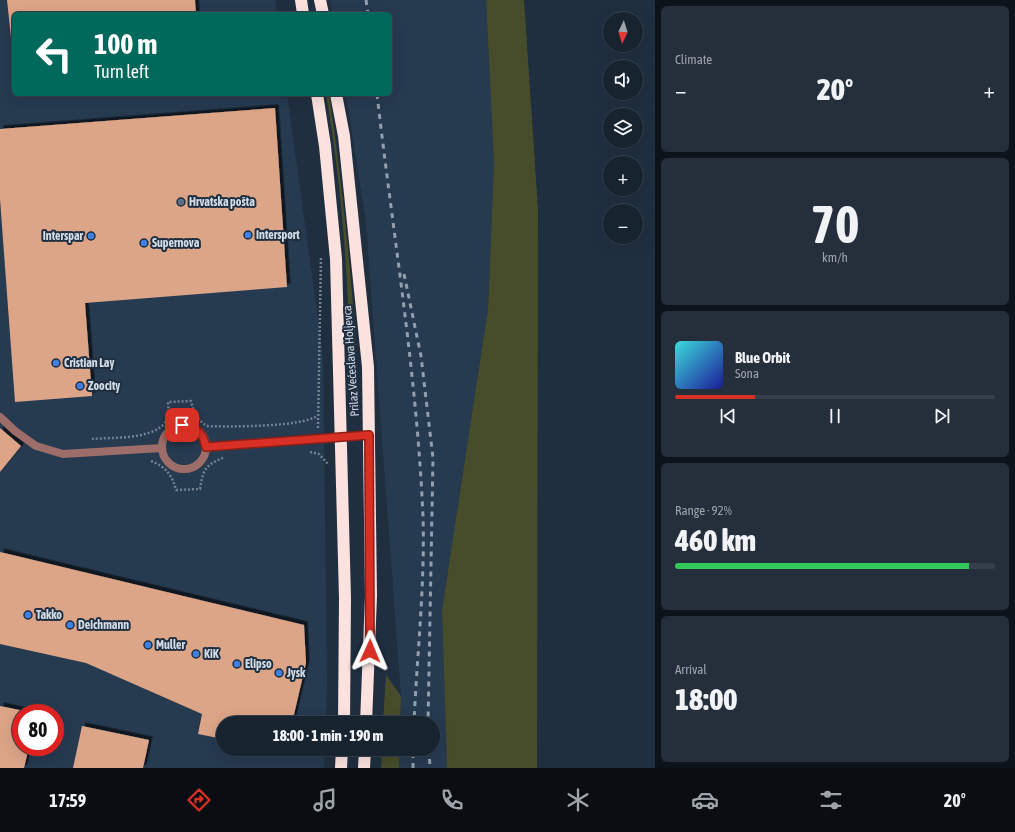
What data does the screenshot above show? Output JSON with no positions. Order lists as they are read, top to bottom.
{
  "streets": {
    "highway": ["Prilaz Većeslava Holjevca"]
  },
  "places": [
    "Hrvatska pošta",
    "Intersport",
    "Interspar",
    "Supernova",
    "Cristian Lay",
    "Zoocity",
    "Takko",
    "Deichmann",
    "Muller",
    "KiK",
    "Elipso",
    "Jysk"
  ],
  "north": "bottom",
  "page": {
    "tile": [
      "Climate",
      ["70", "km/h"],
      ["Range · 92%", "460 km"],
      ["Arrival", "18:00"]
    ],
    "map_buttons": ["+", "−"],
    "turn": ["100 m", "Turn left"],
    "heat": ["−", "20°", "+"],
    "song": ["Blue Orbit", "Sona"],
    "limit": "80",
    "trip": "18:00 · 1 min · 190 m",
    "tabs": ["17:59", "20°"]
  }
}
